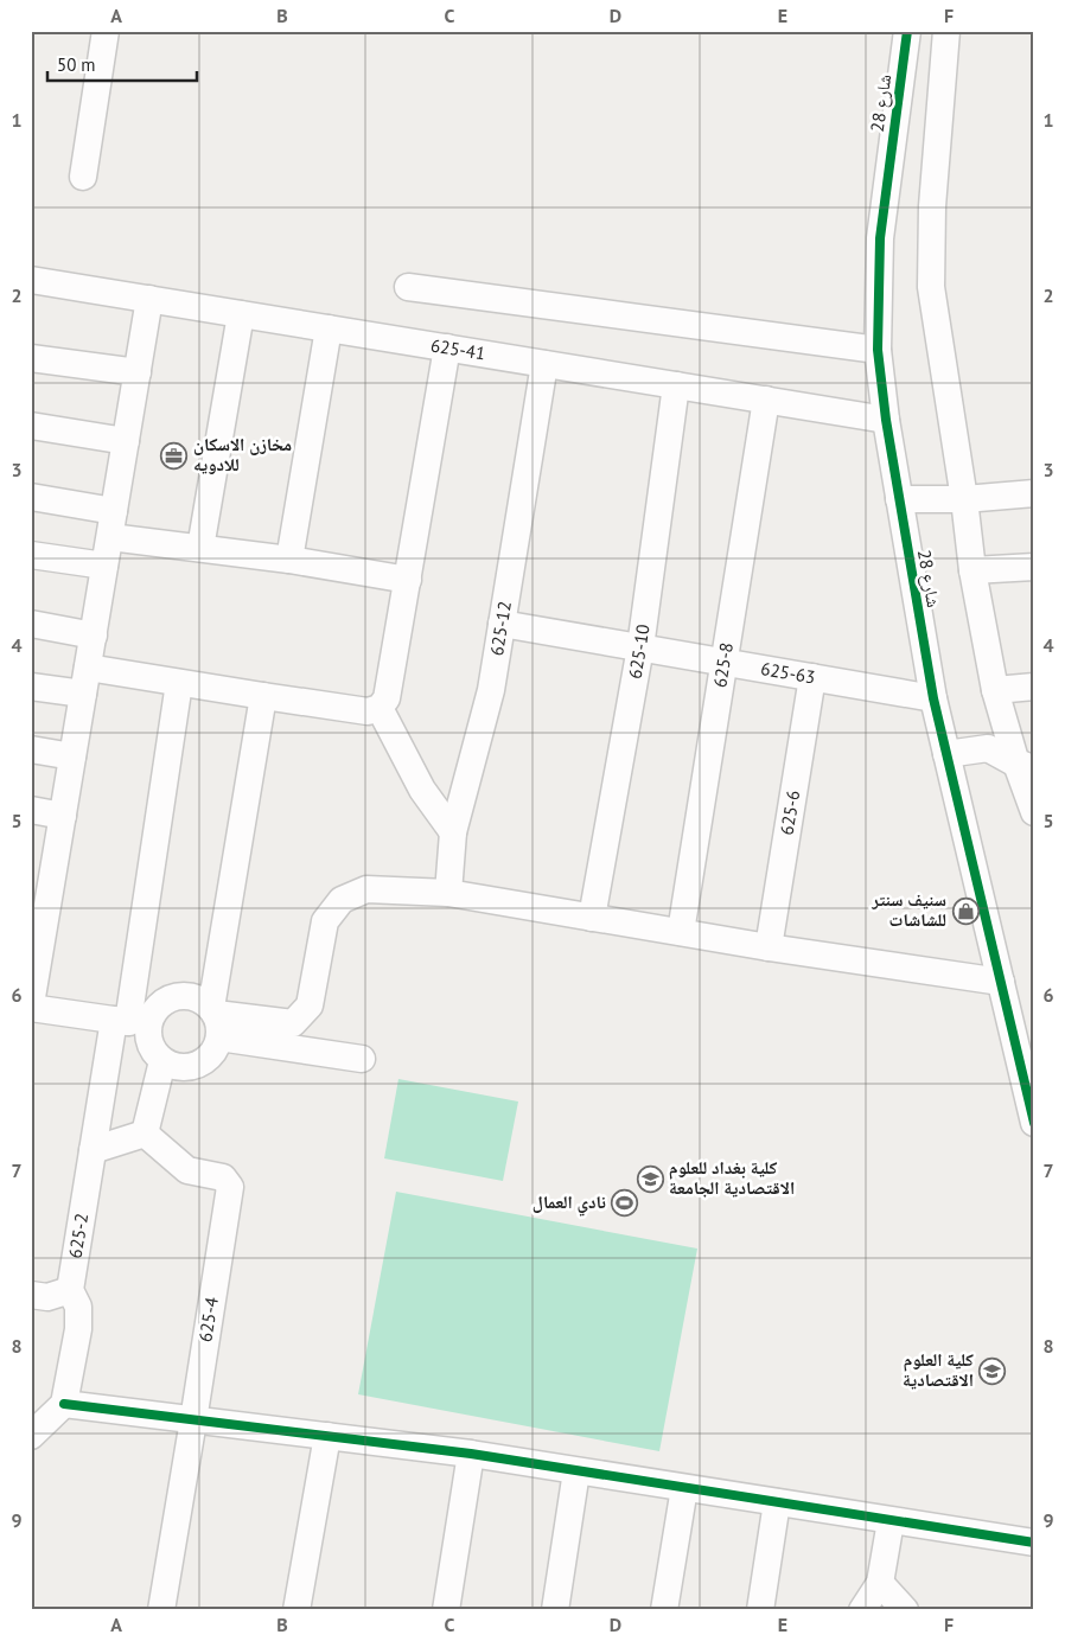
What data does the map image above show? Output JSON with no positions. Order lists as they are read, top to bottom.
{
  "streets": {
    "street": [
      "شارع 28",
      "625-41",
      "625-12",
      "625-10",
      "625-8",
      "625-63",
      "625-6",
      "625-2",
      "625-4"
    ]
  },
  "crossings": [
    ["شارع 28", "625-41"],
    ["شارع 28", "625-63"],
    ["625-41", "625-12"],
    ["625-41", "625-10"],
    ["625-41", "625-8"],
    ["625-12", "625-63"],
    ["625-10", "625-63"],
    ["625-8", "625-63"],
    ["625-63", "625-6"]
  ],
  "places": {
    "office": ["مخازن الاسكان للادويه"],
    "shop": ["سنيف سنتر للشاشات"],
    "school or university": ["كلية بغداد للعلوم الاقتصادية الجامعة", "كلية العلوم الاقتصادية"],
    "sports": ["نادي العمال"]
  },
  "scale_bar": "50 m",
  "grid": {
    "columns": [
      "A",
      "B",
      "C",
      "D",
      "E",
      "F"
    ],
    "rows": [
      "1",
      "2",
      "3",
      "4",
      "5",
      "6",
      "7",
      "8",
      "9"
    ]
  }
}
